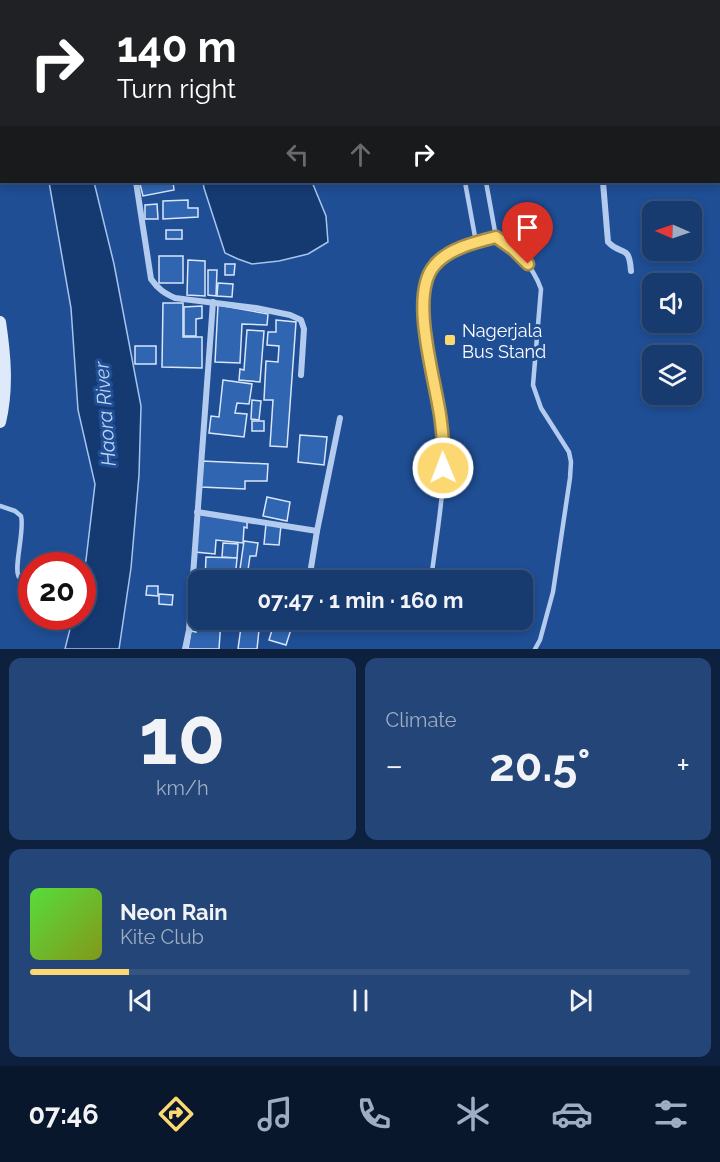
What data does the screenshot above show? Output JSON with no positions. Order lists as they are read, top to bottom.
{
  "water": ["Haora River"],
  "places": {
    "transit": ["Nagerjala Bus Stand"]
  },
  "north": "left",
  "page": {
    "turn": ["140 m", "Turn right"],
    "limit": "20",
    "trip": "07:47 · 1 min · 160 m",
    "tile": [
      ["10", "km/h"],
      "Climate"
    ],
    "heat": ["−", "20.5°", "+"],
    "song": ["Neon Rain", "Kite Club"],
    "tabs": "07:46"
  }
}
